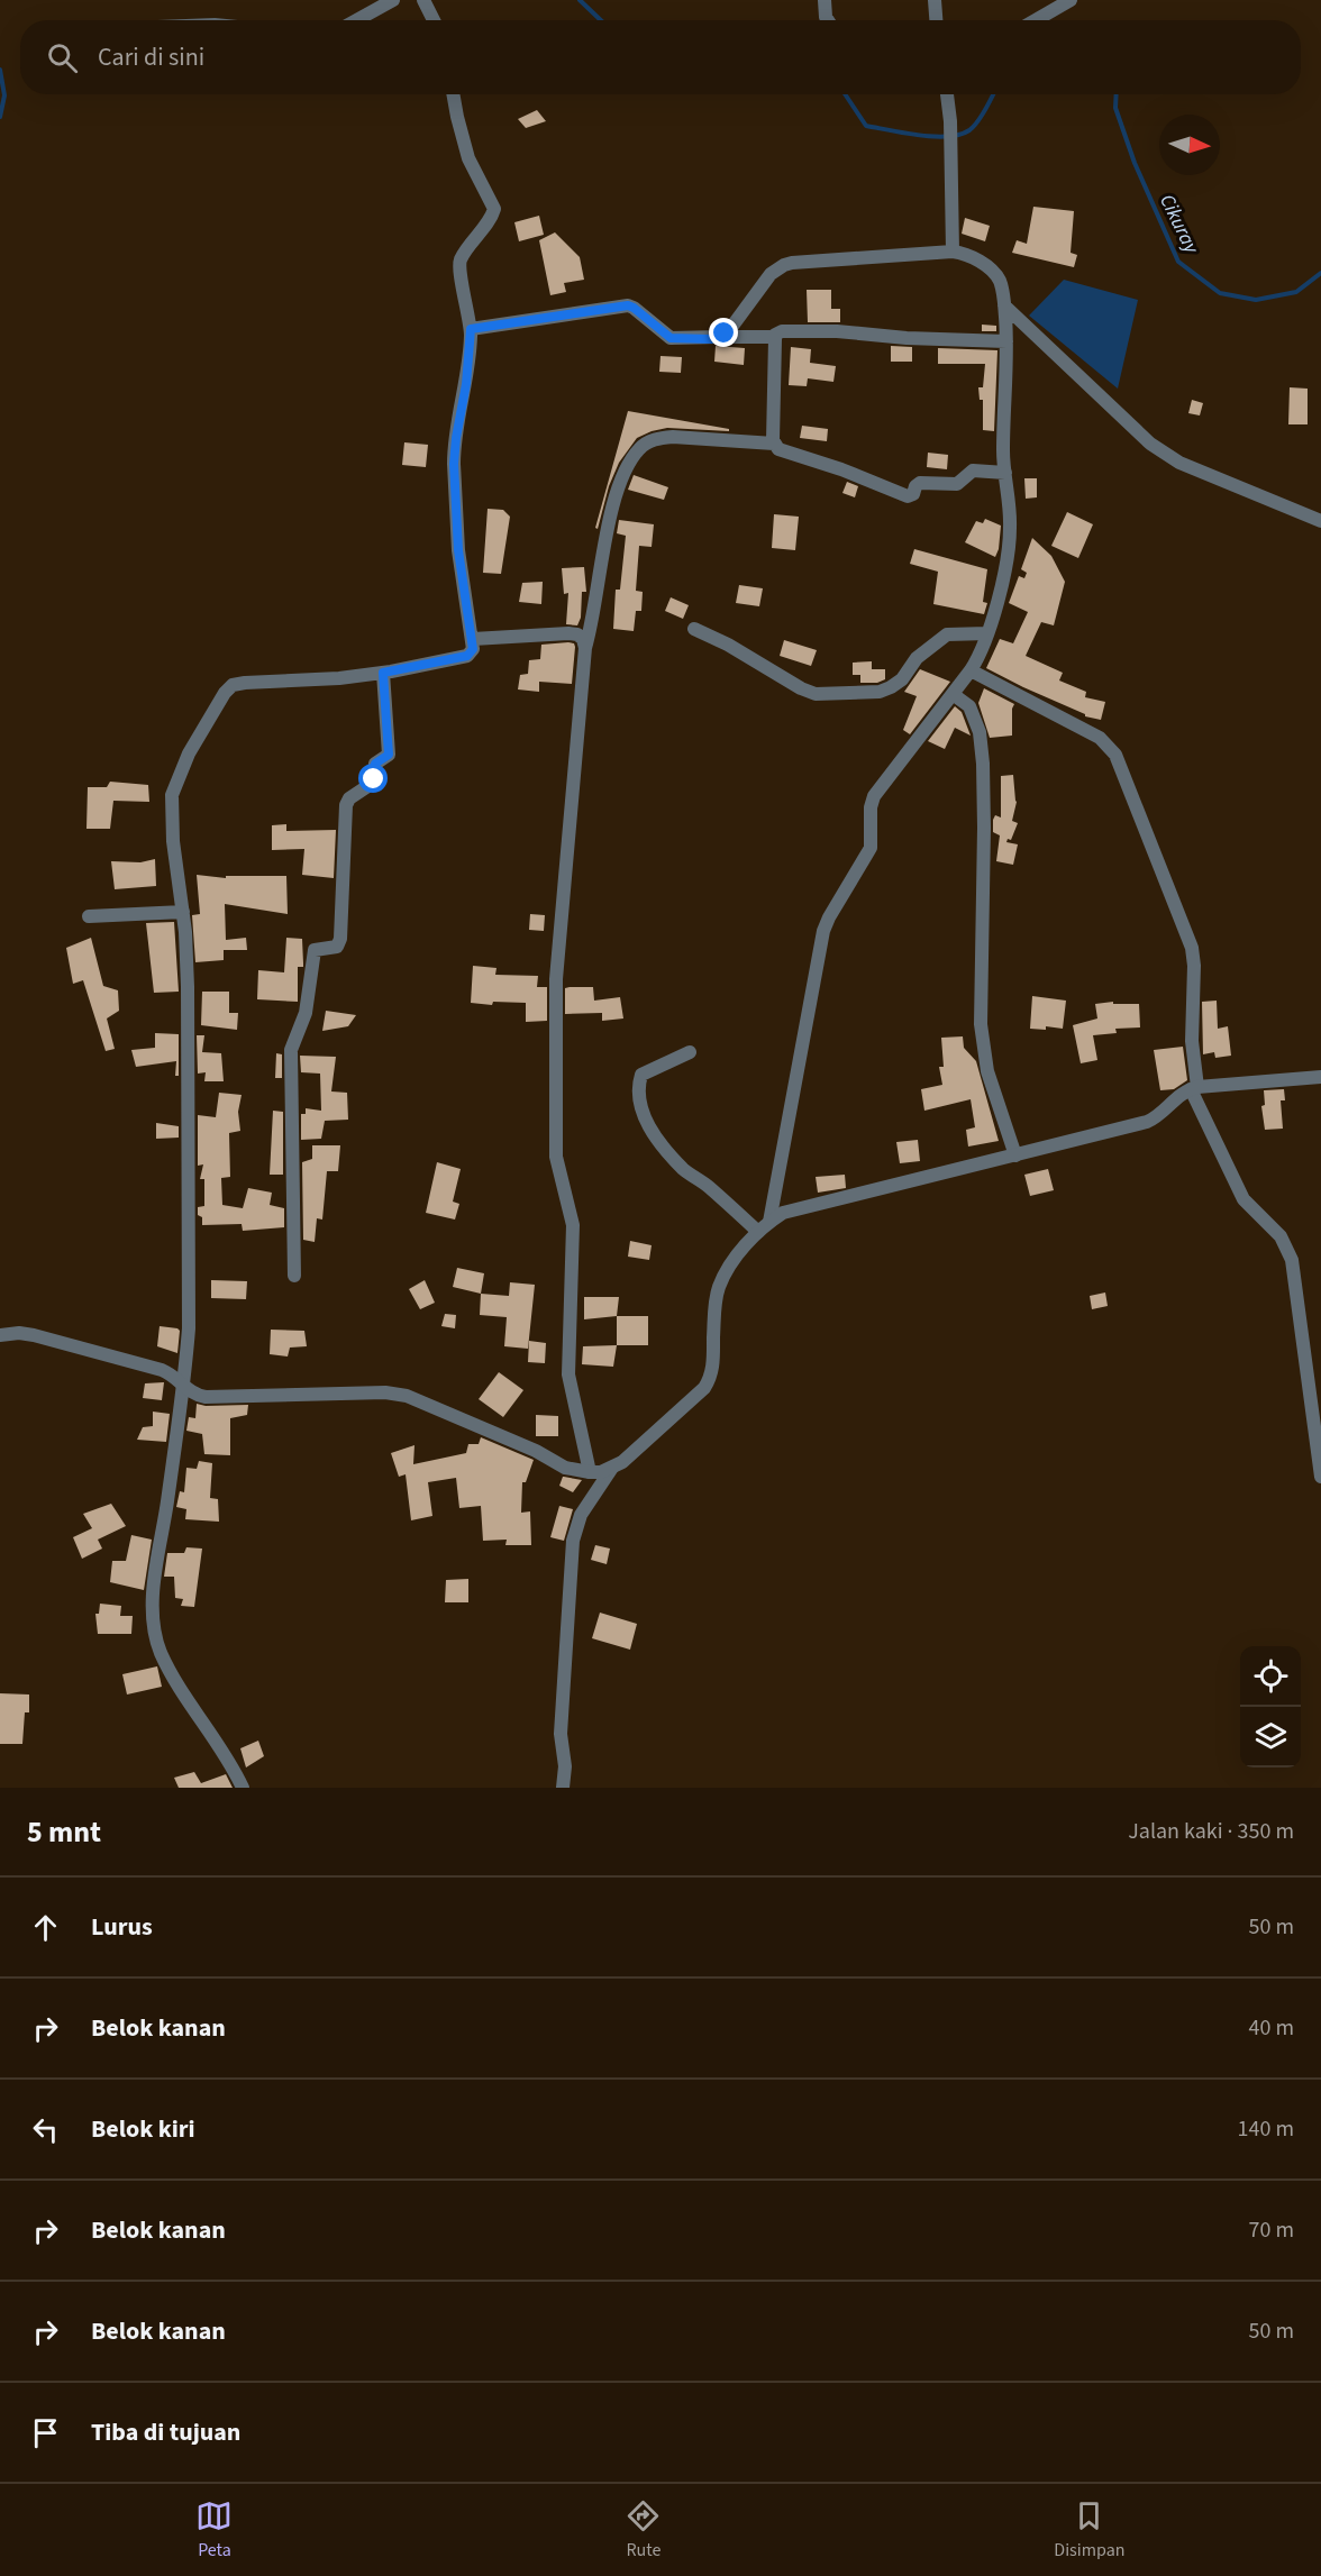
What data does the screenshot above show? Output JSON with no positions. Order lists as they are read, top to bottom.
{
  "water": ["Cikuray"],
  "north": "right",
  "page": {
    "search": "Cari di sini",
    "heading": ["5 mnt", "Jalan kaki · 350 m"],
    "list": [
      ["Lurus", "50 m"],
      ["Belok kanan", "40 m"],
      ["Belok kiri", "140 m"],
      ["Belok kanan", "70 m"],
      ["Belok kanan", "50 m"],
      "Tiba di tujuan"
    ],
    "nav": ["Peta", "Rute", "Disimpan"]
  }
}
